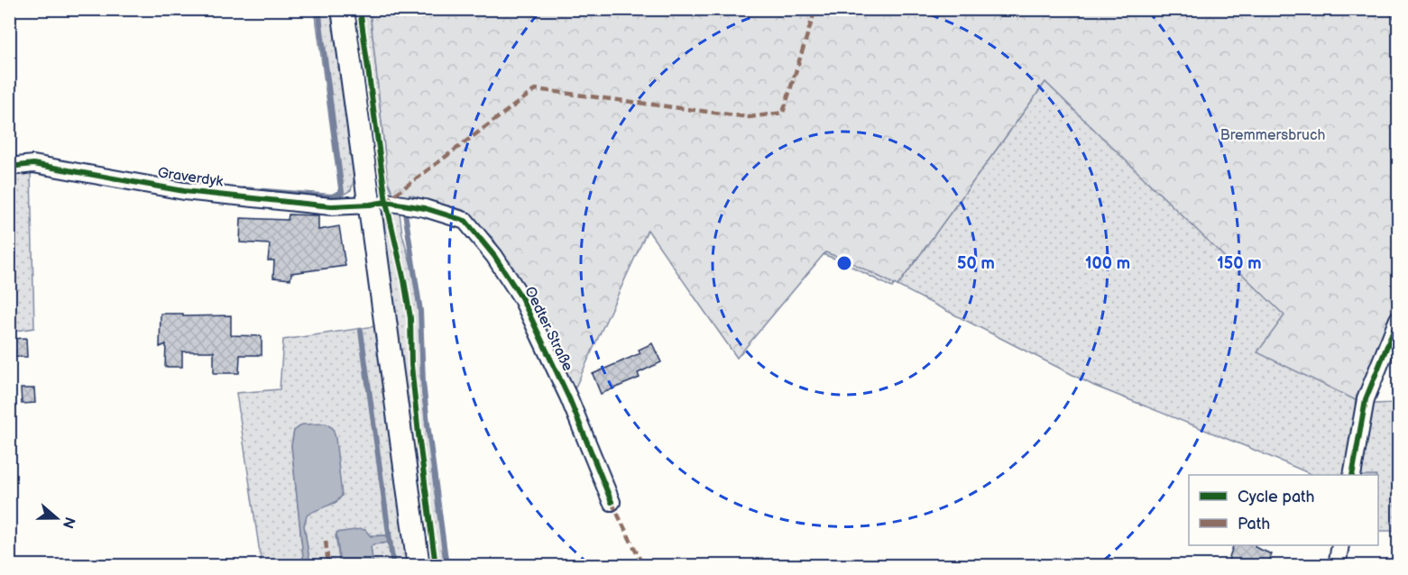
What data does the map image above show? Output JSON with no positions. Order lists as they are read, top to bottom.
{
  "streets": {
    "street": ["Graverdyk", "Oedter Straße"]
  },
  "crossings": [
    ["Graverdyk", "Oedter Straße"]
  ],
  "parks": ["Bremmersbruch"],
  "legend": ["Cycle path", "Path"],
  "north": "right",
  "rings": ["50 m", "100 m", "150 m"]
}
